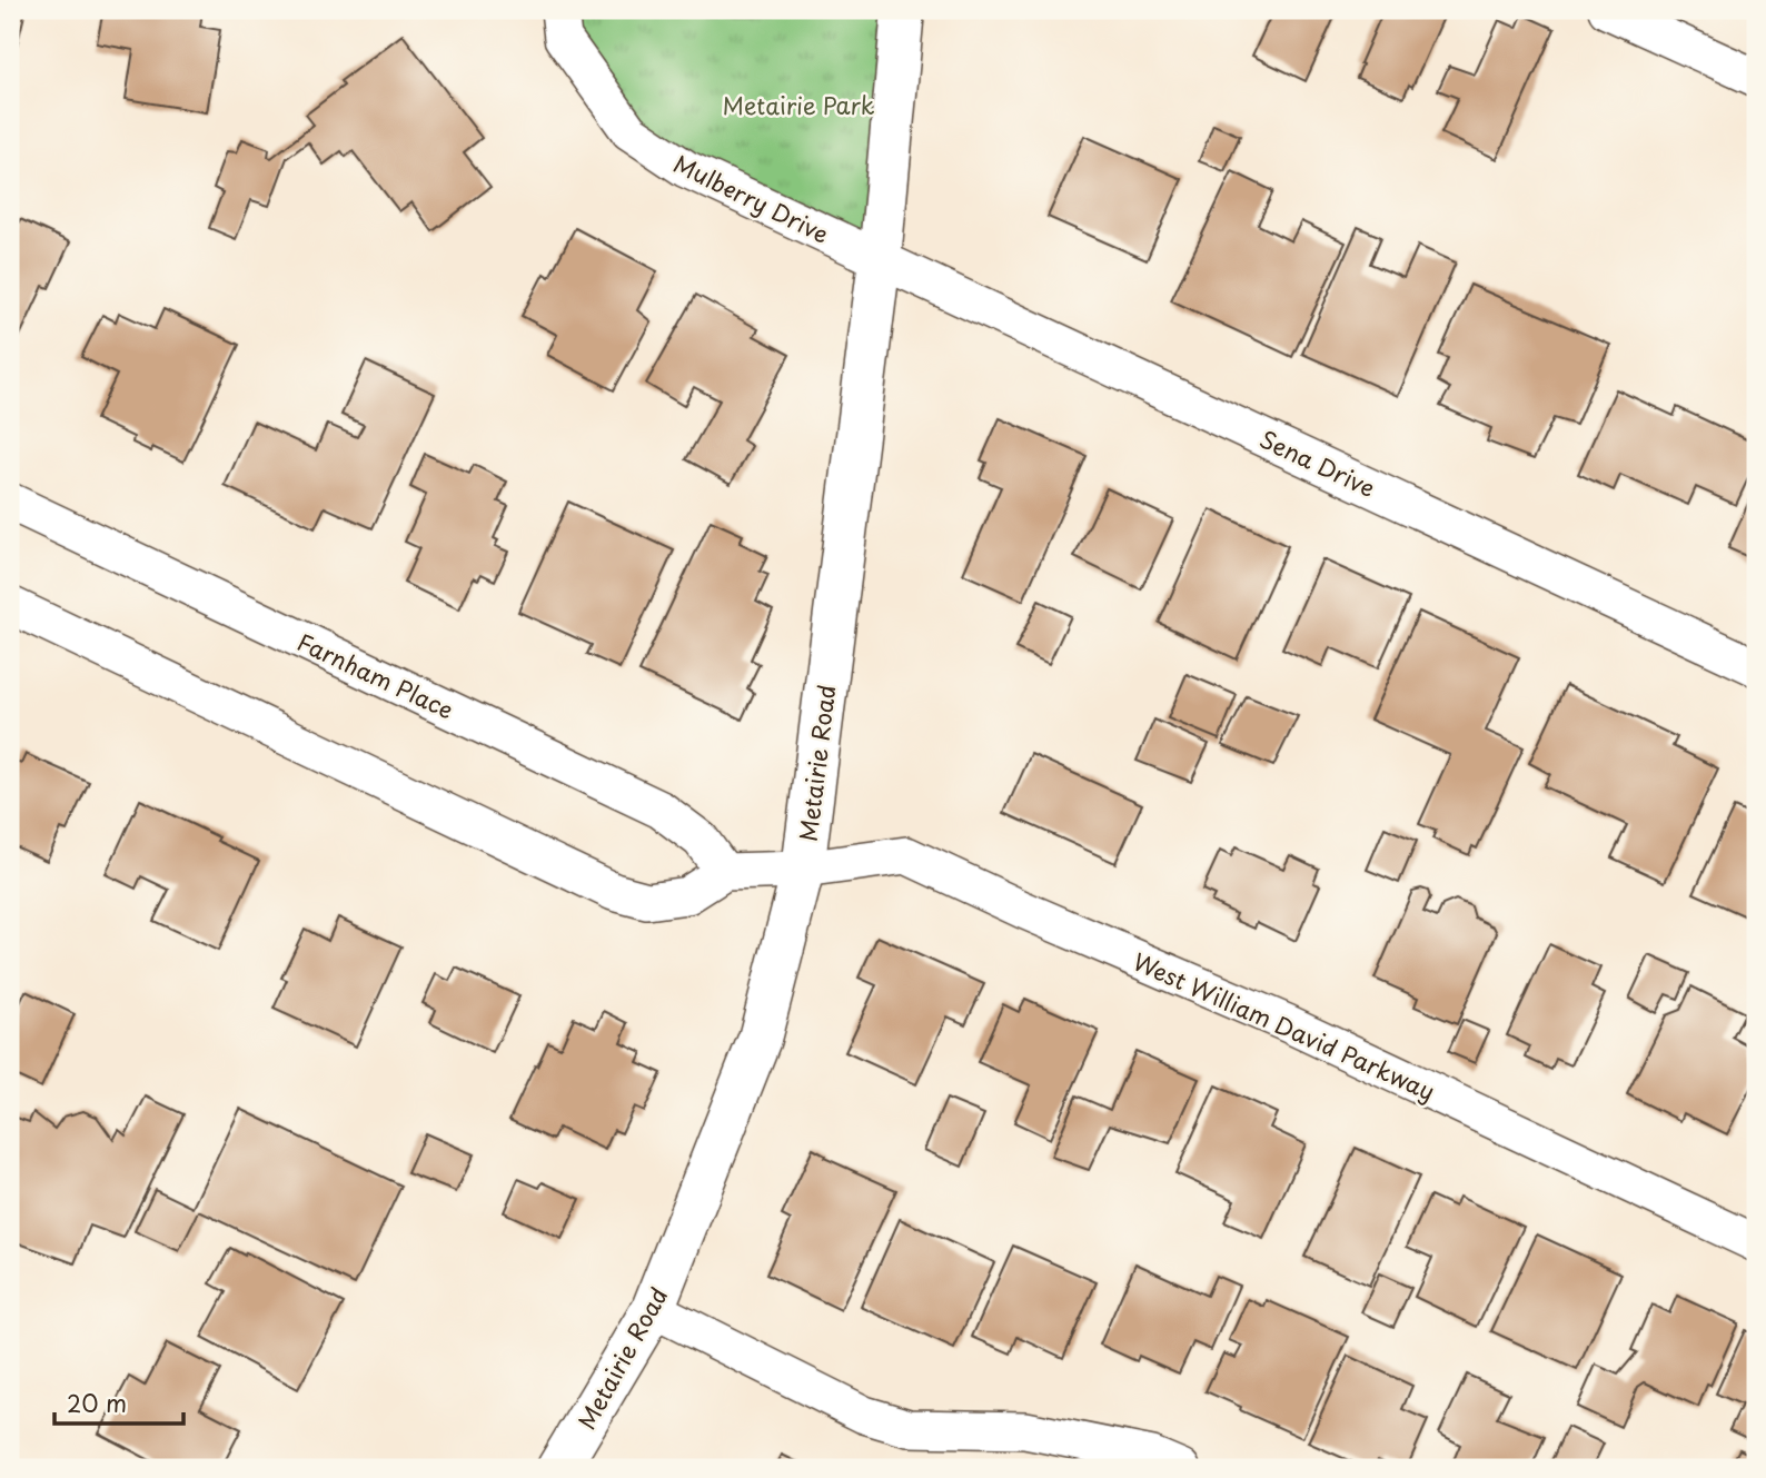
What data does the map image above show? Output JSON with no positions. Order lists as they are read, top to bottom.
{
  "streets": {
    "main road": ["Metairie Road"],
    "street": [
      "Mulberry Drive",
      "Sena Drive",
      "Farnham Place",
      "West William David Parkway"
    ]
  },
  "crossings": [
    ["Mulberry Drive", "Sena Drive"],
    ["Mulberry Drive", "Metairie Road"],
    ["Sena Drive", "Metairie Road"],
    ["Metairie Road", "West William David Parkway"]
  ],
  "parks": ["Metairie Park"],
  "scale_bar": "20 m"
}
